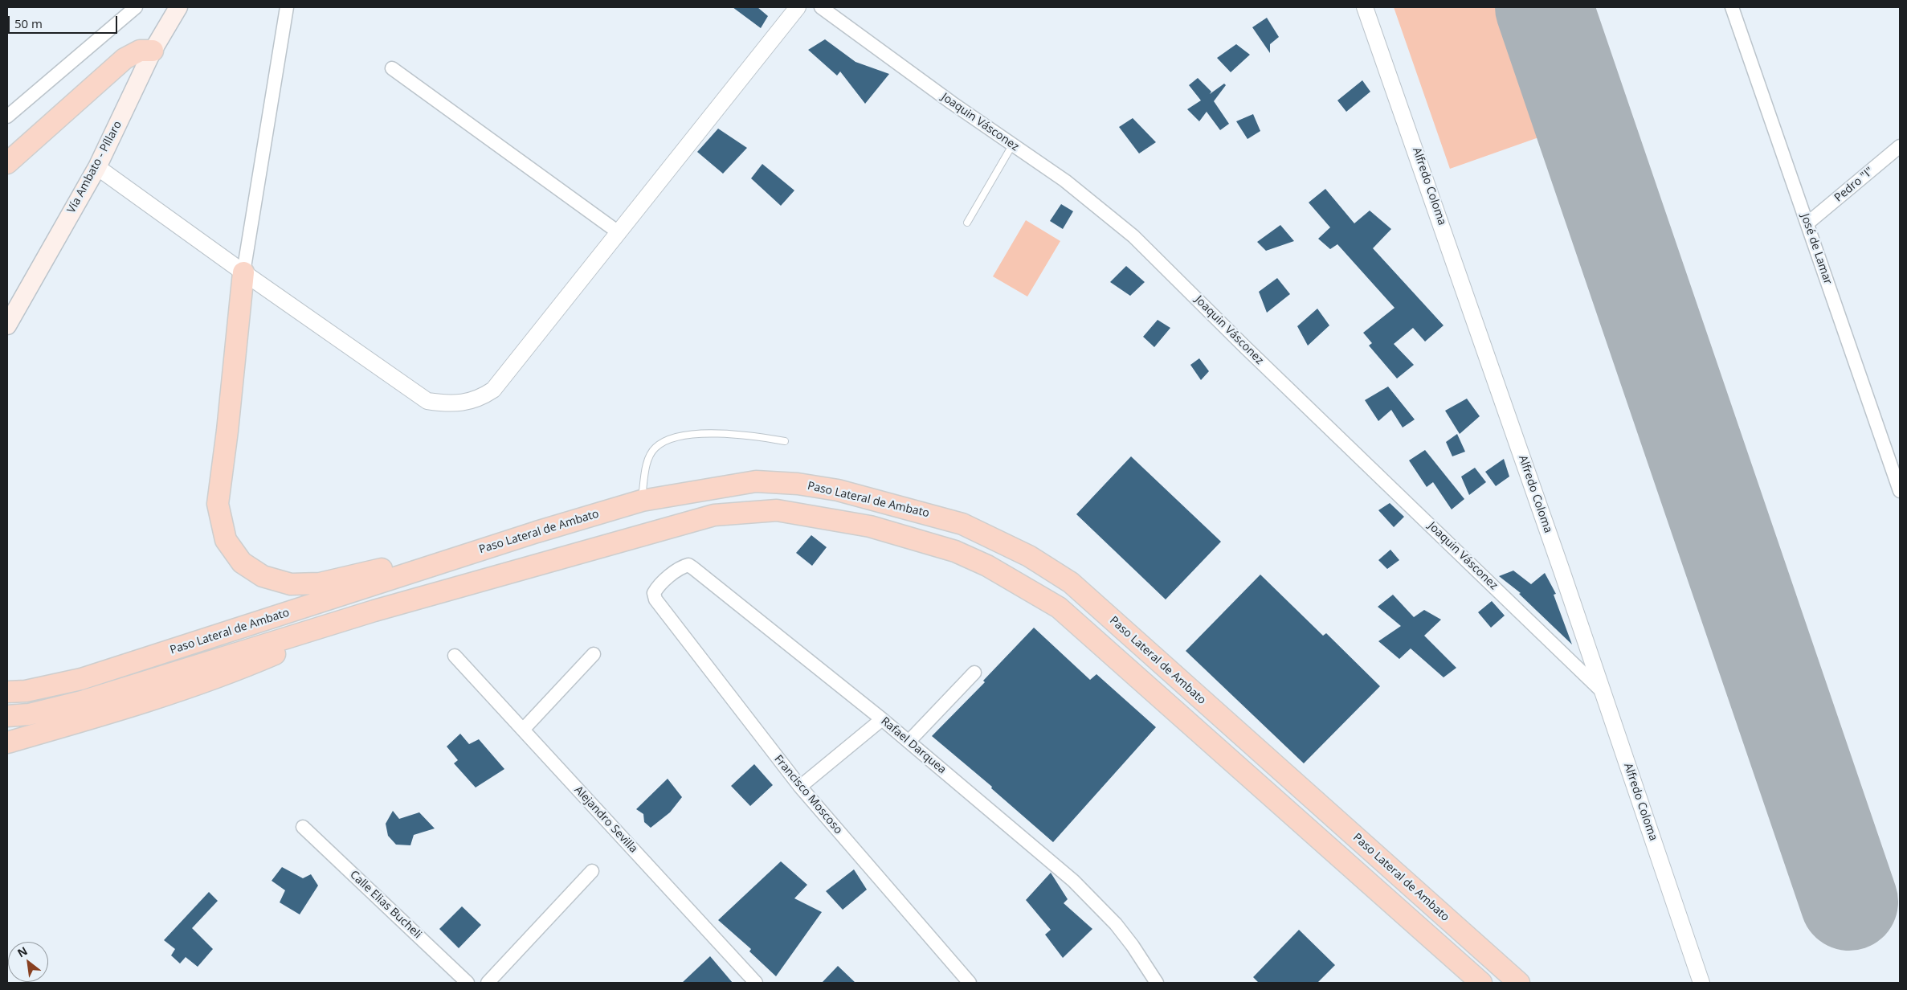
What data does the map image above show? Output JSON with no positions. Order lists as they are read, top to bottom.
{
  "streets": {
    "highway": ["Paso Lateral de Ambato"],
    "main road": ["Vía Ambato - Píllaro"],
    "street": [
      "Joaquin Vásconez",
      "Pedro \"I\"",
      "Alfredo Coloma",
      "José de Lamar",
      "Rafael Darquea",
      "Francisco Moscoso",
      "Alejandro Sevilla",
      "Calle Elias Bucheli"
    ]
  },
  "crossings": [
    ["Joaquin Vásconez", "Alfredo Coloma"],
    ["Pedro \"I\"", "José de Lamar"],
    ["Rafael Darquea", "Francisco Moscoso"]
  ],
  "scale_bar": "50 m",
  "north": "top left"
}
